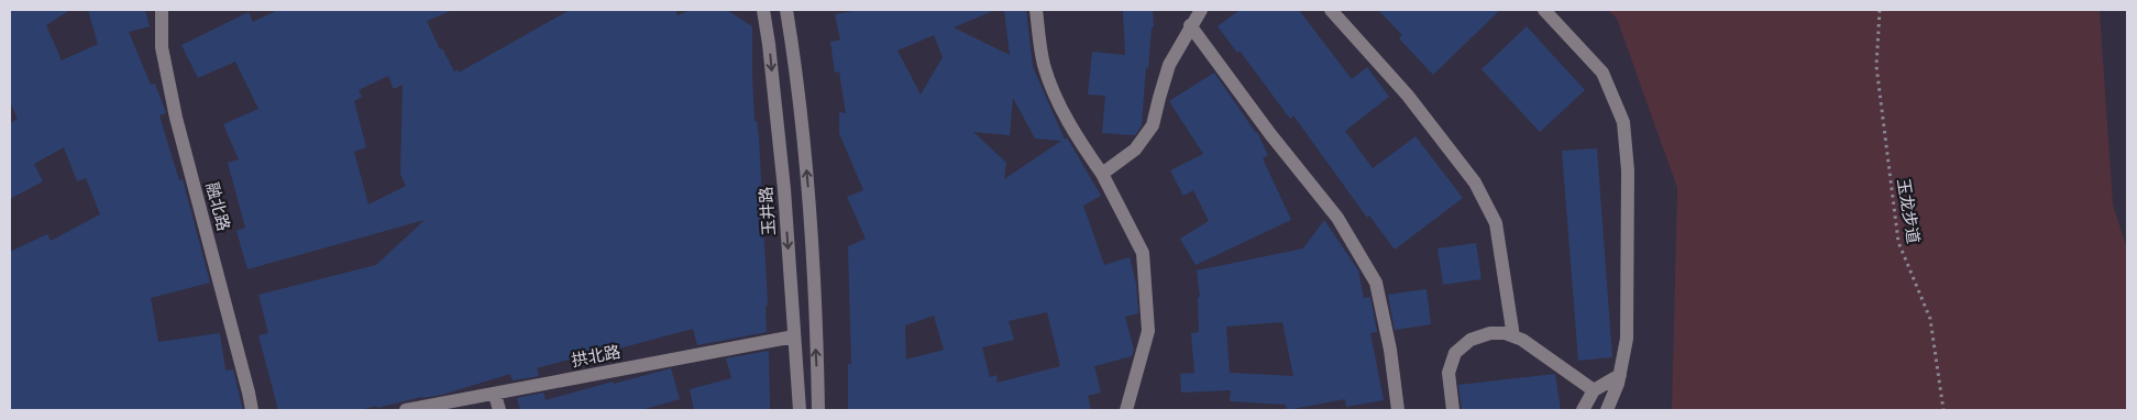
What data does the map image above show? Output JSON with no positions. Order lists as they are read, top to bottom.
{
  "streets": {
    "street": ["融北路", "玉井路", "拱北路"],
    "path": ["玉龙步道"]
  },
  "crossings": [
    ["玉井路", "拱北路"]
  ]
}
